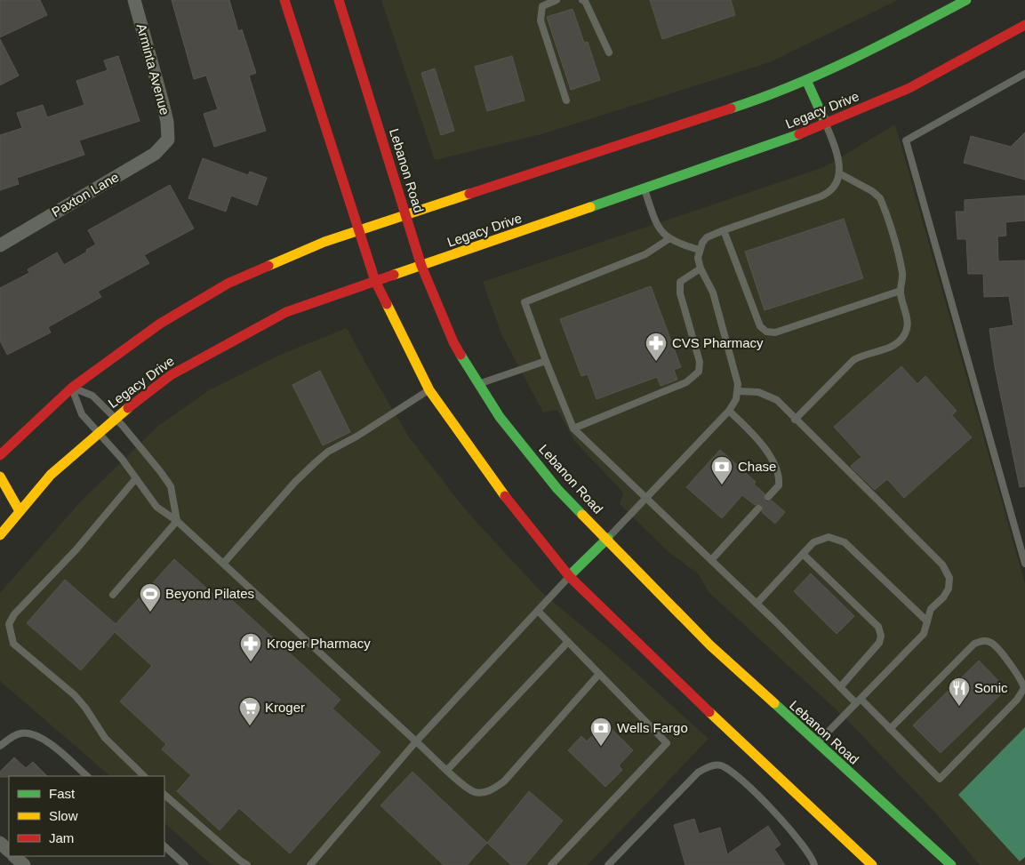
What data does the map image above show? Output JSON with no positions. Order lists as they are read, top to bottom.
{
  "streets": {
    "main road": ["Legacy Drive", "Lebanon Road"],
    "street": ["Arminta Avenue", "Paxton Lane"]
  },
  "crossings": [
    ["Arminta Avenue", "Paxton Lane"],
    ["Legacy Drive", "Lebanon Road"]
  ],
  "places": {
    "pharmacy": ["CVS Pharmacy", "Kroger Pharmacy"],
    "bank": ["Chase", "Wells Fargo"],
    "sports": ["Beyond Pilates"],
    "restaurant": ["Sonic"],
    "supermarket": ["Kroger"]
  },
  "legend": ["Fast", "Slow", "Jam"]
}
